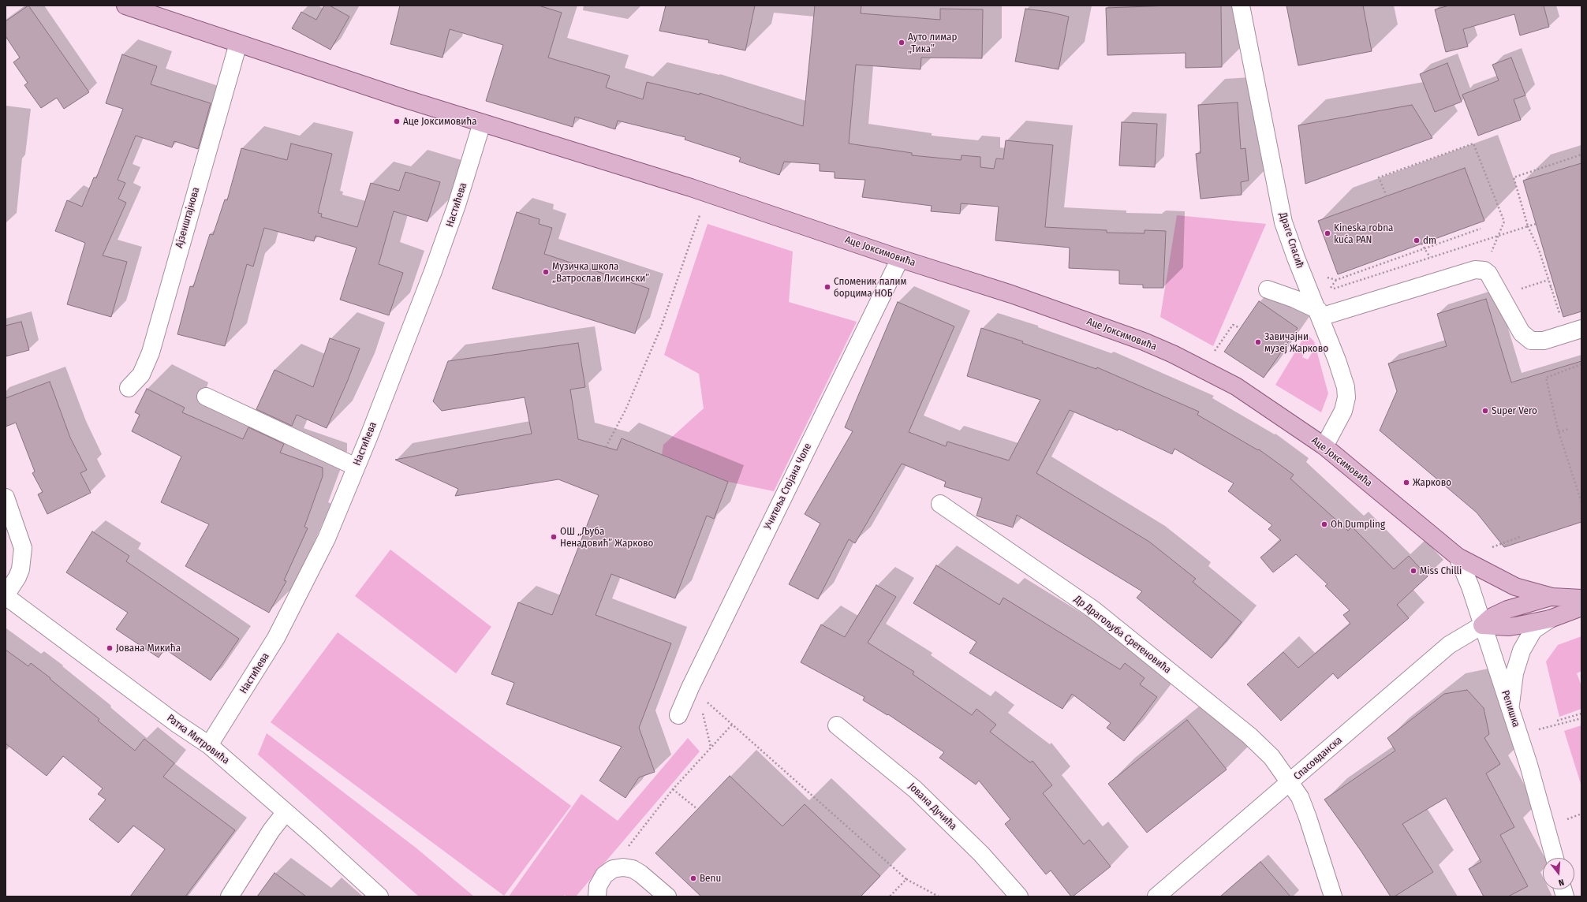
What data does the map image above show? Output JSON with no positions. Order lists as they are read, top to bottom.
{
  "streets": {
    "main road": ["Аце Јоксимовића"],
    "street": [
      "Настићева",
      "Ајзенштајнова",
      "Драге Спасић",
      "Учитеља Стојана Чоле",
      "Др Драгољуба Сретеновића",
      "Репишка",
      "Ратка Митровића",
      "Спасовданска",
      "Јована Дучића"
    ]
  },
  "crossings": [
    ["Настићева", "Аце Јоксимовића"],
    ["Настићева", "Ратка Митровића"],
    ["Ајзенштајнова", "Аце Јоксимовића"],
    ["Драге Спасић", "Аце Јоксимовића"],
    ["Аце Јоксимовића", "Учитеља Стојана Чоле"],
    ["Аце Јоксимовића", "Репишка"],
    ["Др Драгољуба Сретеновића", "Спасовданска"],
    ["Репишка", "Спасовданска"]
  ],
  "places": [
    "Ауто лимар „Тика”",
    "Аце Јоксимовића",
    "Kineska robna kuća PAN",
    "dm",
    "Музичка школа „Ватрослав Лисински”",
    "Споменик палим борцима НОБ",
    "Завичајни музеј Жарково",
    "Super Vero",
    "Жарково",
    "Oh Dumpling",
    "ОШ „Љуба Ненадовић” Жарково",
    "Miss Chilli",
    "Јована Микића",
    "Benu"
  ],
  "north": "bottom"
}
